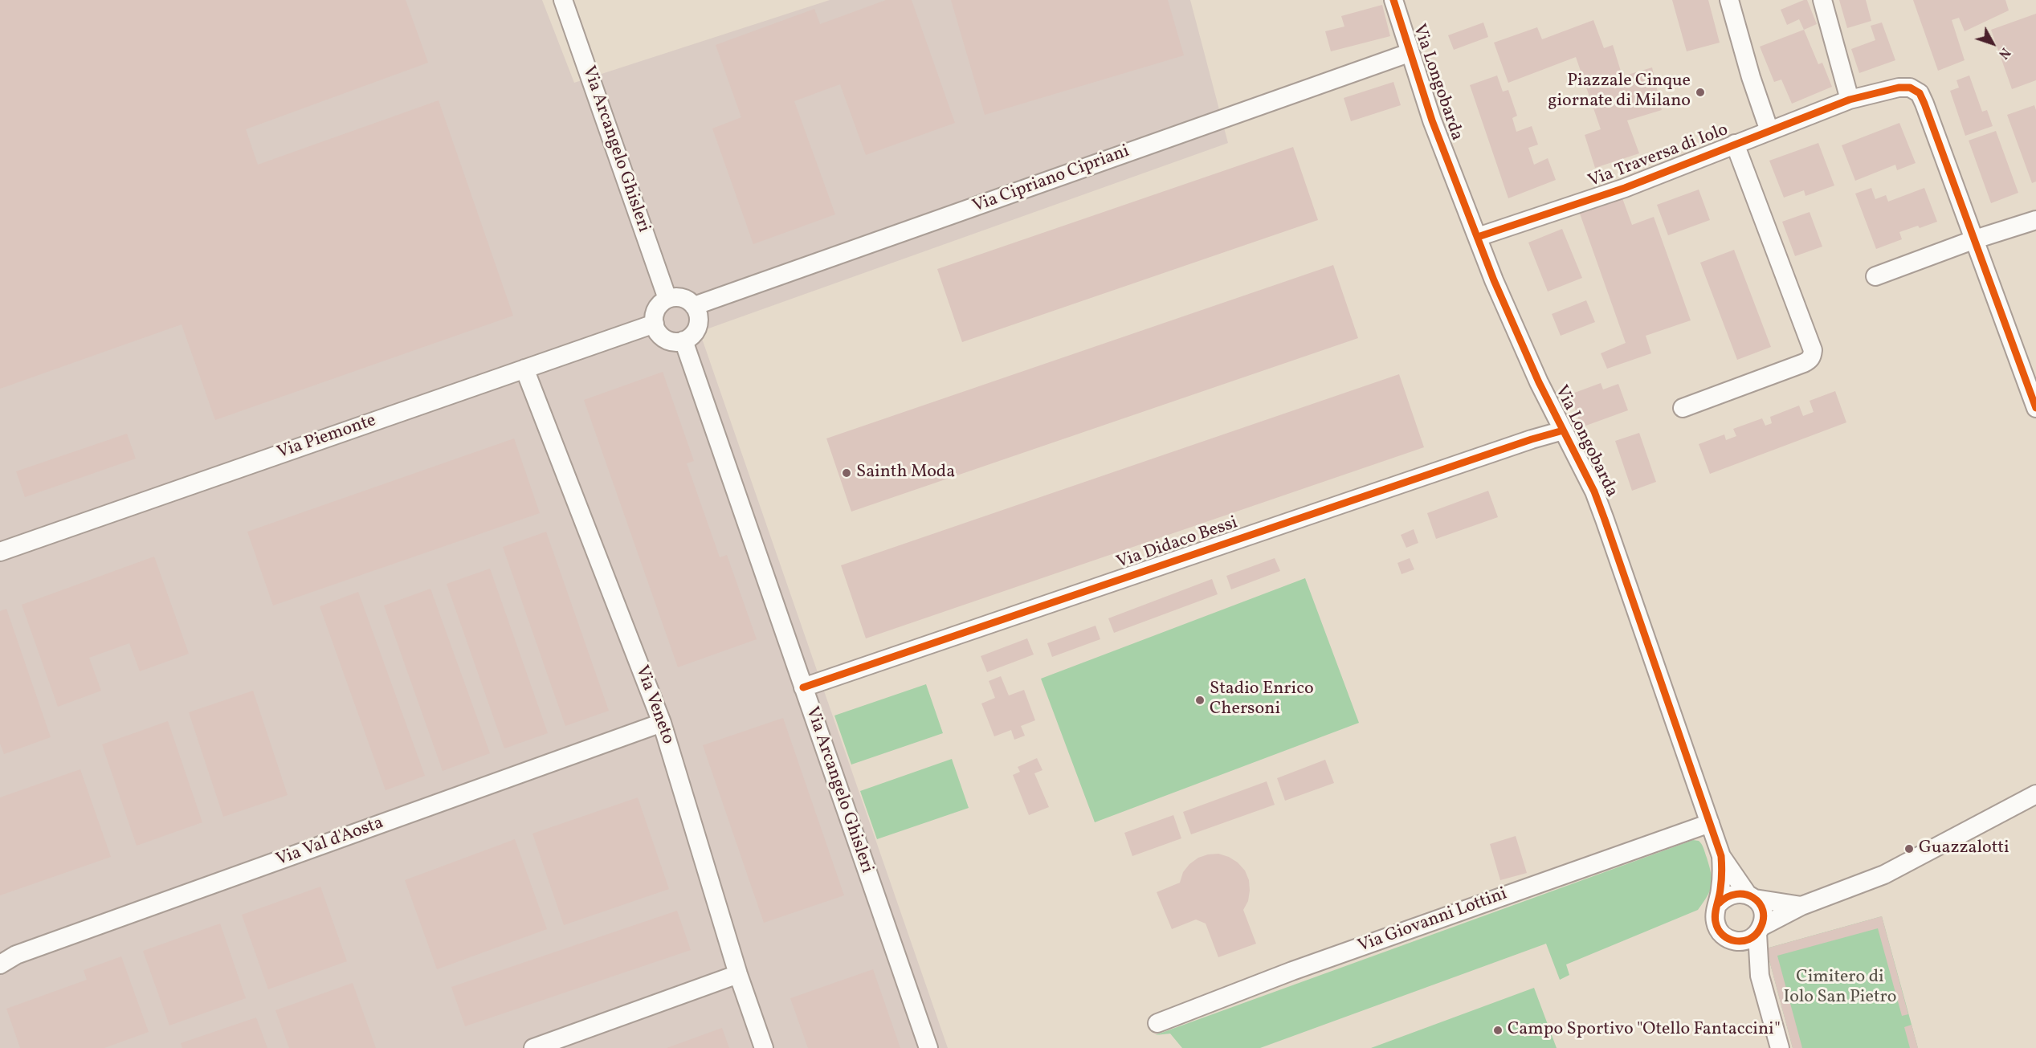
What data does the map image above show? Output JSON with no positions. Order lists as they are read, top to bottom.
{
  "streets": {
    "street": [
      "Via Longobarda",
      "Via Arcangelo Ghisleri",
      "Via Traversa di Iolo",
      "Via Cipriano Cipriani",
      "Via Piemonte",
      "Via Didaco Bessi",
      "Via Veneto",
      "Via Val d'Aosta",
      "Via Giovanni Lottini"
    ]
  },
  "crossings": [
    ["Via Longobarda", "Via Traversa di Iolo"],
    ["Via Longobarda", "Via Cipriano Cipriani"],
    ["Via Longobarda", "Via Didaco Bessi"],
    ["Via Longobarda", "Via Giovanni Lottini"],
    ["Via Arcangelo Ghisleri", "Via Cipriano Cipriani"],
    ["Via Arcangelo Ghisleri", "Via Piemonte"],
    ["Via Arcangelo Ghisleri", "Via Didaco Bessi"],
    ["Via Cipriano Cipriani", "Via Piemonte"],
    ["Via Piemonte", "Via Veneto"],
    ["Via Veneto", "Via Val d'Aosta"]
  ],
  "parks": ["Cimitero di Iolo San Pietro"],
  "places": [
    "Piazzale Cinque giornate di Milano",
    "Sainth Moda",
    "Stadio Enrico Chersoni",
    "Guazzalotti",
    "Campo Sportivo \"Otello Fantaccini\""
  ],
  "north": "bottom right"
}
